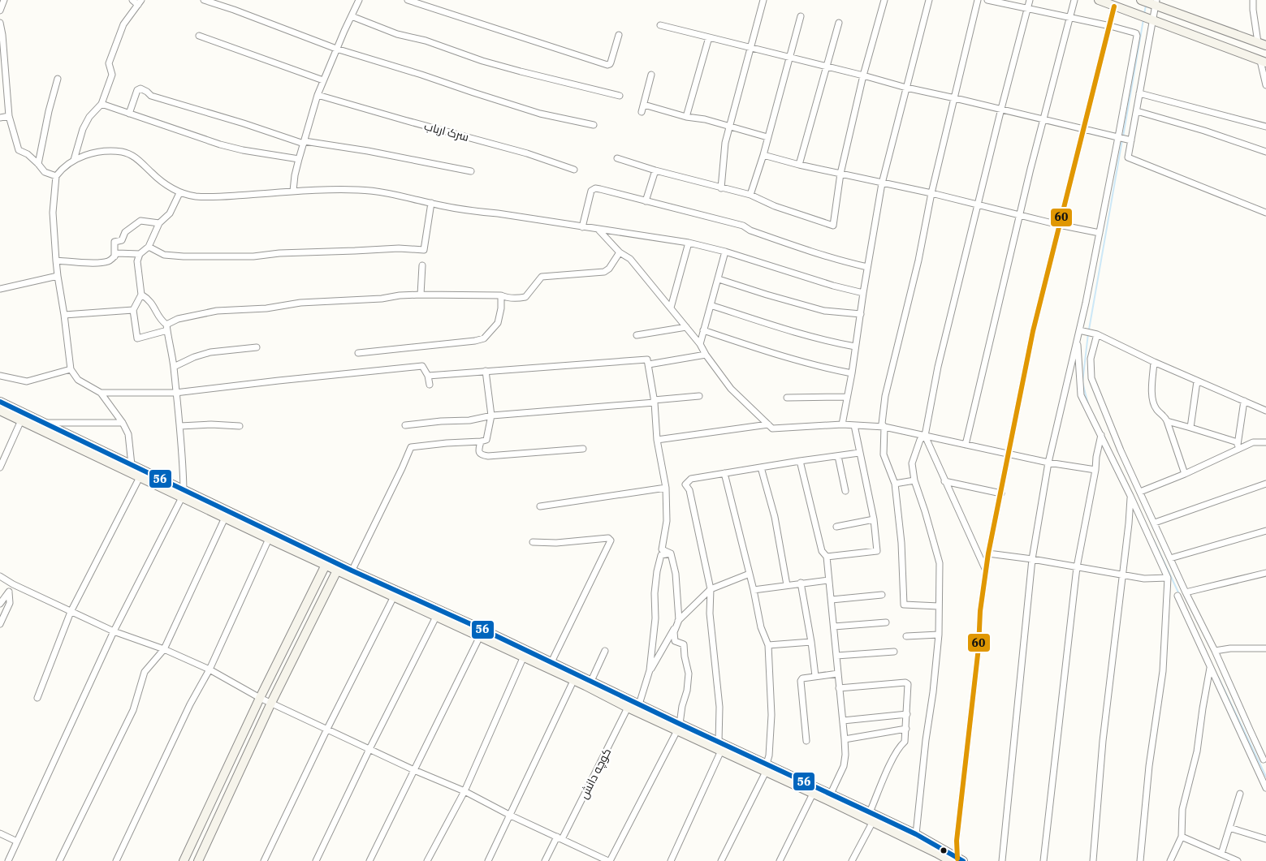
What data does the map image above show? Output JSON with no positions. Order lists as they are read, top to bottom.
{
  "streets": {
    "street": ["سرک ارباب", "کوچه دانش"]
  },
  "lines": ["transit line 60", "transit line 56"]
}
